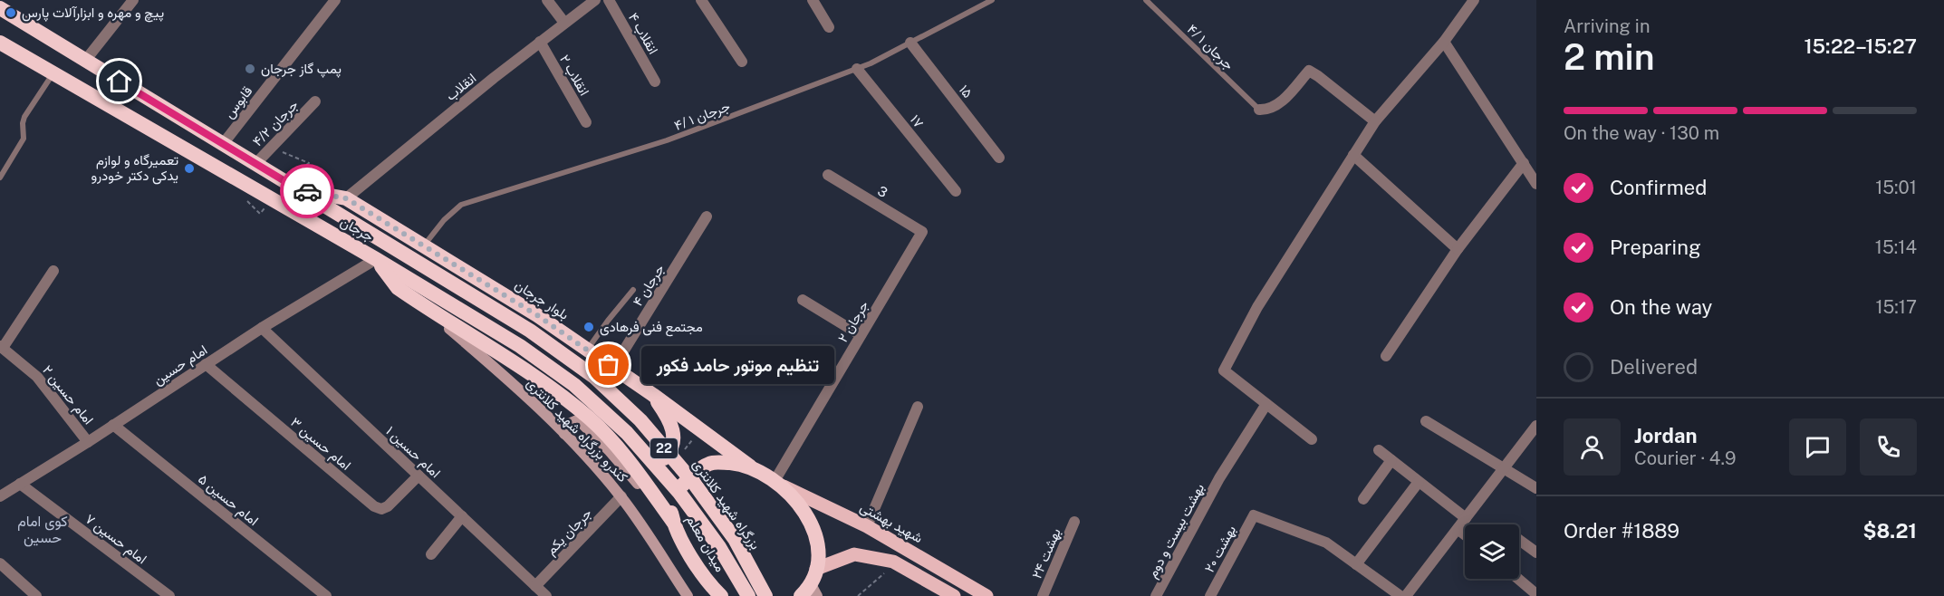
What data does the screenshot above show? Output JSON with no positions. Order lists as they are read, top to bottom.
{
  "streets": {
    "highway": [
      "جرجان",
      "بلوار جرجان",
      "22",
      "بزرگراه شهید کلانتری",
      "میدان معلم"
    ],
    "main road": ["کندرو بزرگراه شهید کلانتری", "شهید بهشتی"],
    "street": [
      "۴ انقلاب",
      "۲ انقلاب",
      "انقلاب",
      "۱۵",
      "قابوس",
      "۱۷",
      "۴/۲ جرجان",
      "3",
      "۴ جرجان",
      "جرجان ۲",
      "امام حسین",
      "امام حسین ۲",
      "امام حسین ۳",
      "امام حسین ۱",
      "امام حسین ۵",
      "بهشت بیست و دوم",
      "جرجان یکم",
      "امام حسین ۷",
      "بهشت ۲۰",
      "بهشت ۲۴"
    ],
    "lane": ["جرجان ۱ /۴"]
  },
  "crossings": [
    ["جرجان ۱ /۴", "۱۵"],
    ["جرجان ۱ /۴", "۱۷"],
    ["جرجان ۱ /۴", "بلوار جرجان"],
    ["۲ انقلاب", "انقلاب"],
    ["انقلاب", "بلوار جرجان"],
    ["قابوس", "جرجان"],
    ["۴/۲ جرجان", "جرجان"],
    ["3", "جرجان ۲"],
    ["جرجان", "بلوار جرجان"],
    ["جرجان", "امام حسین"],
    ["جرجان", "بزرگراه شهید کلانتری"],
    ["۴ جرجان", "بلوار جرجان"],
    ["بلوار جرجان", "میدان معلم"],
    ["جرجان ۲", "شهید بهشتی"],
    ["جرجان ۲", "میدان معلم"],
    ["امام حسین", "امام حسین ۲"],
    ["امام حسین", "امام حسین ۳"],
    ["امام حسین", "امام حسین ۱"],
    ["امام حسین", "امام حسین ۵"],
    ["امام حسین", "امام حسین ۷"],
    ["کندرو بزرگراه شهید کلانتری", "جرجان یکم"],
    ["امام حسین ۳", "امام حسین ۱"],
    ["امام حسین ۱", "جرجان یکم"],
    ["شهید بهشتی", "میدان معلم"]
  ],
  "districts": ["کوی امام حسین"],
  "places": [
    "پیچ و مهره و ابزارآلات پارس",
    "پمپ گاز جرجان",
    "تعمیرگاه و لوازم یدکی دکتر خودرو",
    "مجتمع فنی فرهادی",
    "تنظیم موتور حامد فکور"
  ],
  "page": {
    "heading": ["2 min", "Arriving in", "15:22–15:27"],
    "panel": [
      "Jordan",
      "Courier · 4.9",
      "Order #1889",
      "$8.21"
    ],
    "bar": "On the way · 130 m",
    "list": [
      ["Confirmed", "15:01"],
      ["Preparing", "15:14"],
      ["On the way", "15:17"],
      "Delivered"
    ],
    "bubble": "تنظیم موتور حامد فکور"
  }
}
